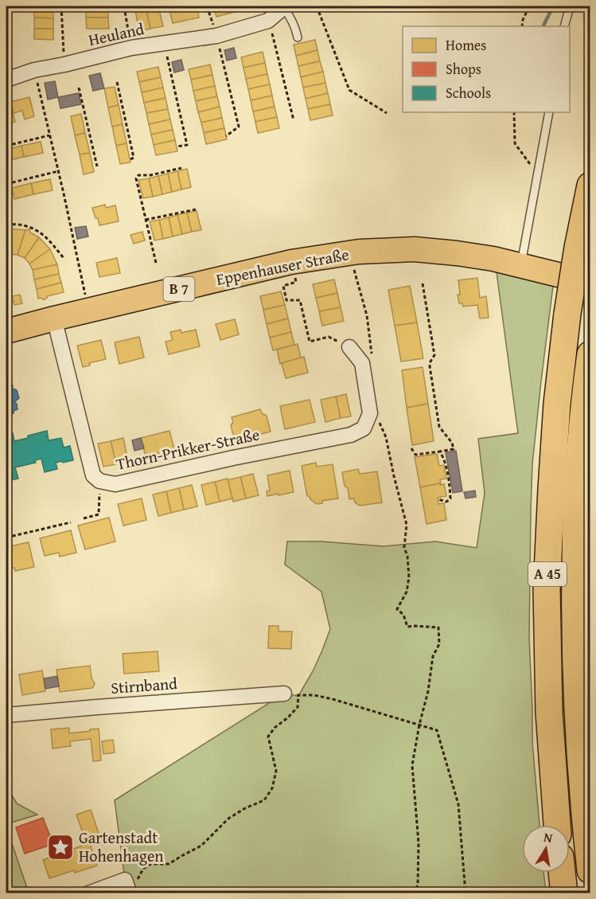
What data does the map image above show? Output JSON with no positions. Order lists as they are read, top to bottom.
{
  "streets": {
    "highway": ["A 45"],
    "main road": ["Eppenhauser Straße", "B 7"],
    "street": ["Heuland", "Thorn-Prikker-Straße", "Stirnband"]
  },
  "crossings": [
    ["Eppenhauser Straße", "Thorn-Prikker-Straße"]
  ],
  "places": {
    "place": ["Gartenstadt Hohenhagen"]
  },
  "legend": ["Homes", "Shops", "Schools"],
  "north": "top"
}
